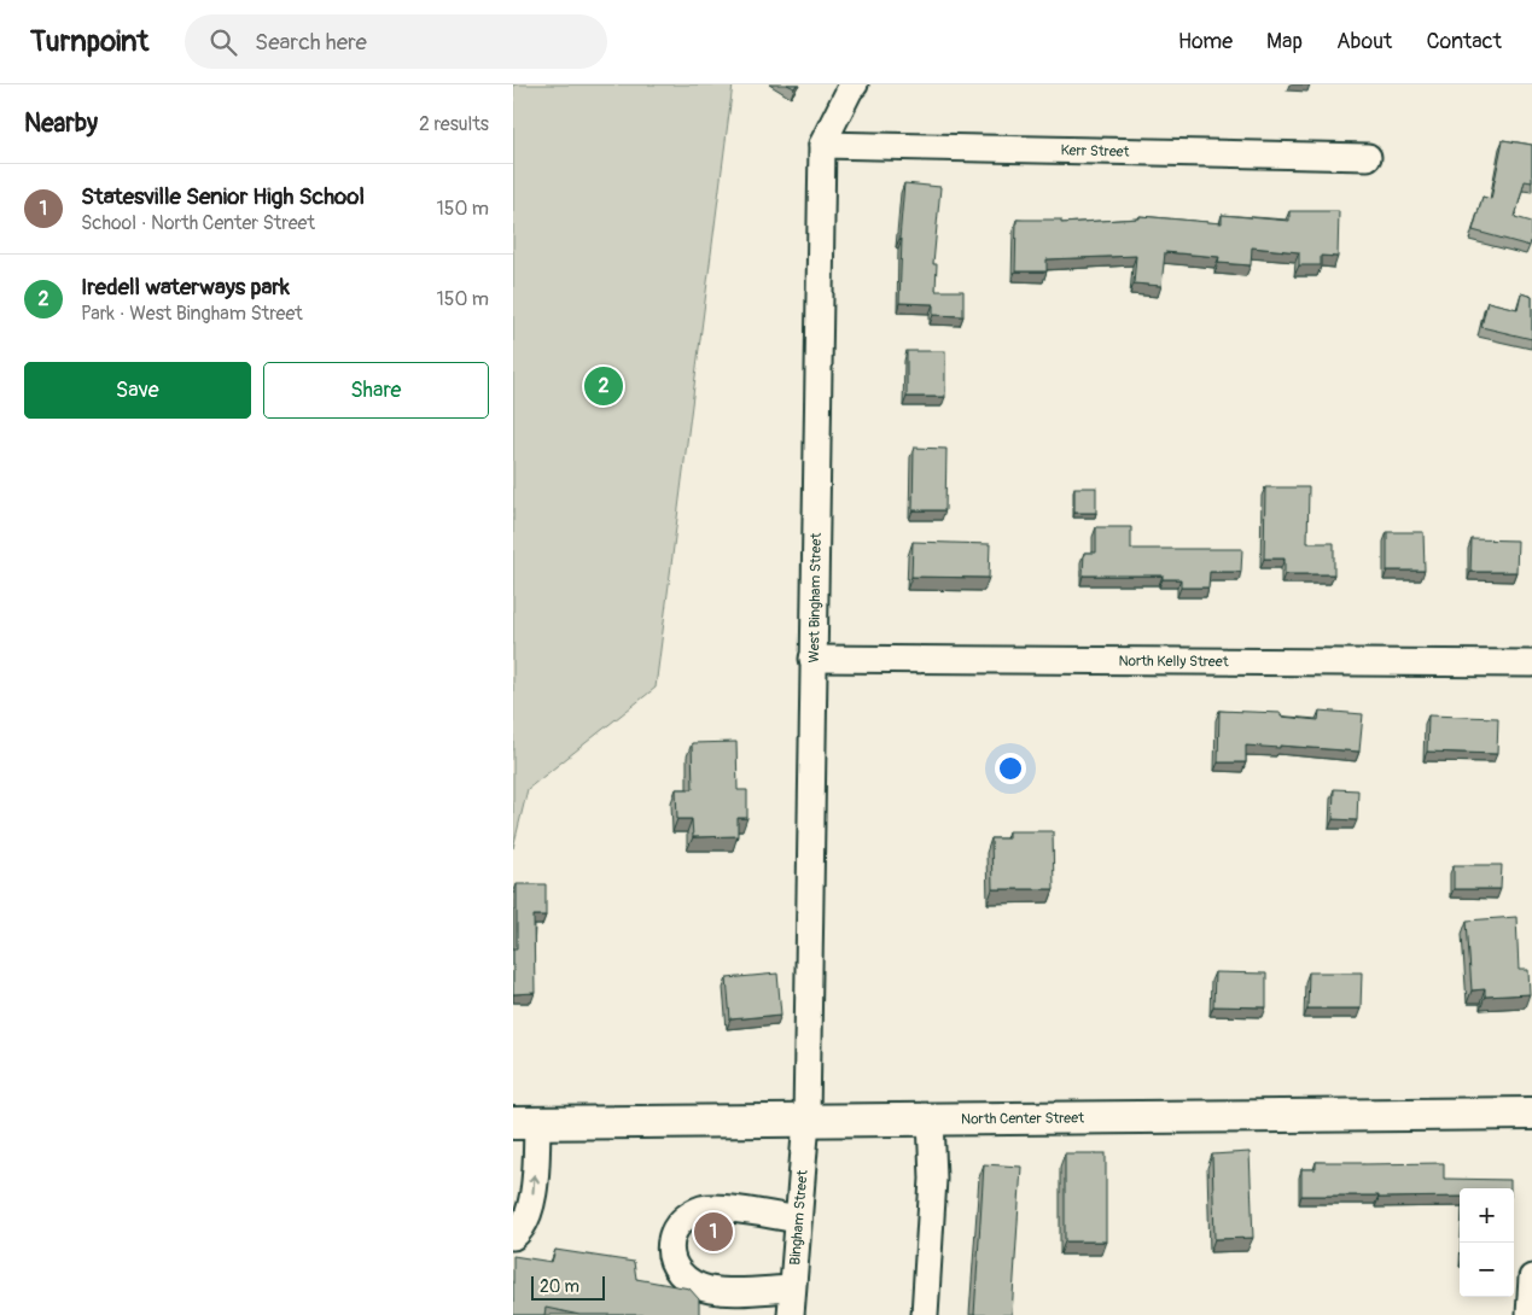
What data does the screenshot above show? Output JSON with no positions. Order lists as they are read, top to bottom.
{
  "streets": {
    "main road": ["North Center Street"],
    "street": [
      "Kerr Street",
      "West Bingham Street",
      "North Kelly Street",
      "Bingham Street"
    ]
  },
  "crossings": [
    ["Kerr Street", "West Bingham Street"],
    ["West Bingham Street", "North Kelly Street"],
    ["West Bingham Street", "North Center Street"],
    ["West Bingham Street", "Bingham Street"],
    ["North Center Street", "Bingham Street"]
  ],
  "scale_bar": "20 m",
  "page": {
    "header": "Turnpoint",
    "search": "Search here",
    "nav": [
      "Home",
      "Map",
      "About",
      "Contact"
    ],
    "heading": ["Nearby", "2 results"],
    "list": [
      {
        "mark": "1",
        "name": "Statesville Senior High School",
        "note": "School · North Center Street",
        "value": "150 m"
      },
      {
        "mark": "2",
        "name": "Iredell waterways park",
        "note": "Park · West Bingham Street",
        "value": "150 m"
      }
    ],
    "buttons": ["Save", "Share"],
    "pins": ["2", "1"],
    "map_buttons": ["+", "−"],
    "scale": "20 m"
  }
}
